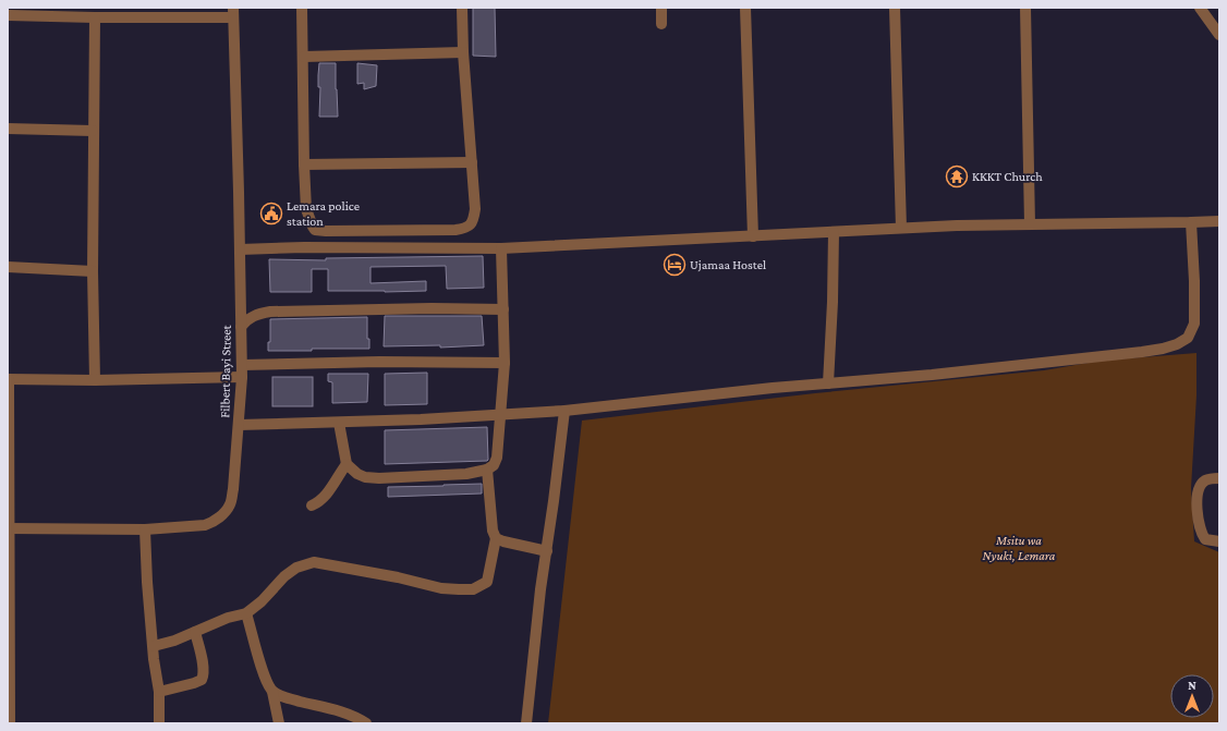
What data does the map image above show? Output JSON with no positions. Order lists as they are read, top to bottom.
{
  "streets": {
    "street": ["Filbert Bayi Street"]
  },
  "parks": ["Msitu wa Nyuki, Lemara"],
  "places": {
    "temple": ["KKKT Church"],
    "public building": ["Lemara police station"],
    "hotel": ["Ujamaa Hostel"]
  },
  "north": "top"
}
